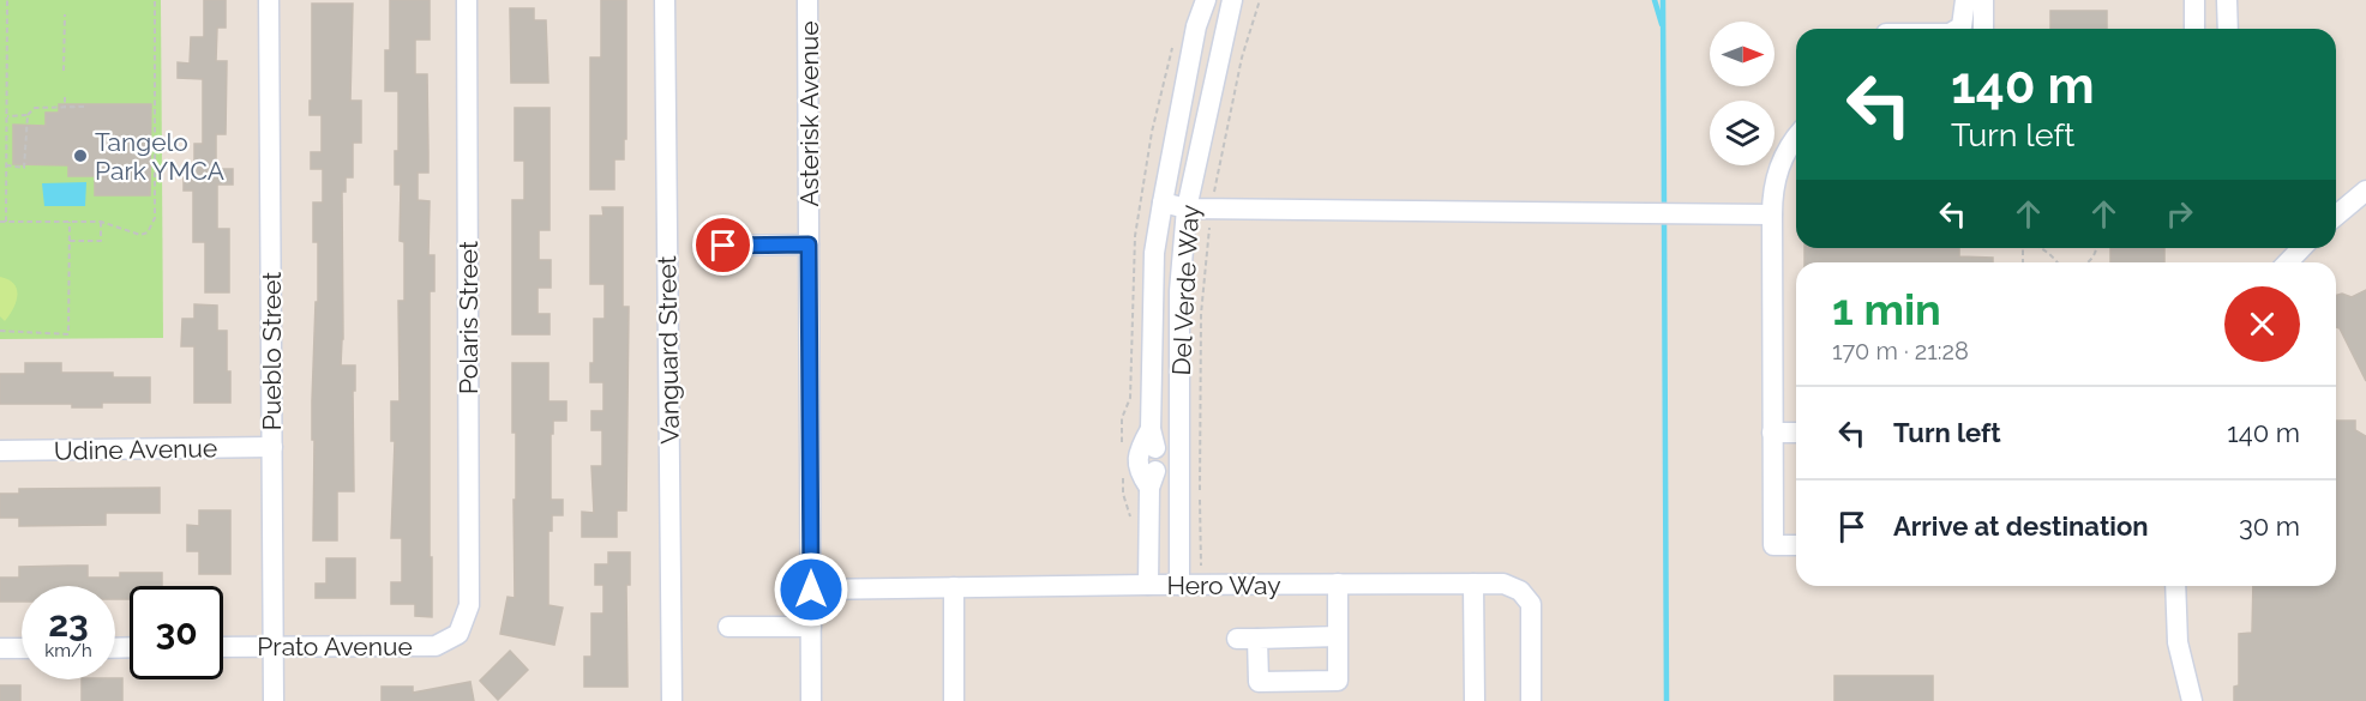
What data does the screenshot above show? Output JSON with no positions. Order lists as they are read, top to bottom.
{
  "streets": {
    "street": [
      "Asterisk Avenue",
      "Del Verde Way",
      "Polaris Street",
      "Vanguard Street",
      "Pueblo Street",
      "Udine Avenue",
      "Hero Way",
      "Prato Avenue"
    ]
  },
  "crossings": [
    ["Asterisk Avenue", "Hero Way"],
    ["Del Verde Way", "Hero Way"],
    ["Polaris Street", "Prato Avenue"],
    ["Pueblo Street", "Udine Avenue"],
    ["Pueblo Street", "Prato Avenue"]
  ],
  "places": ["Tangelo Park YMCA"],
  "north": "right",
  "page": {
    "turn": ["140 m", "Turn left"],
    "heading": ["1 min", "170 m · 21:28"],
    "list": [
      {
        "name": "Turn left",
        "value": "140 m"
      },
      {
        "name": "Arrive at destination",
        "value": "30 m"
      }
    ],
    "speed": "23 km/h",
    "limit": "30"
  }
}
